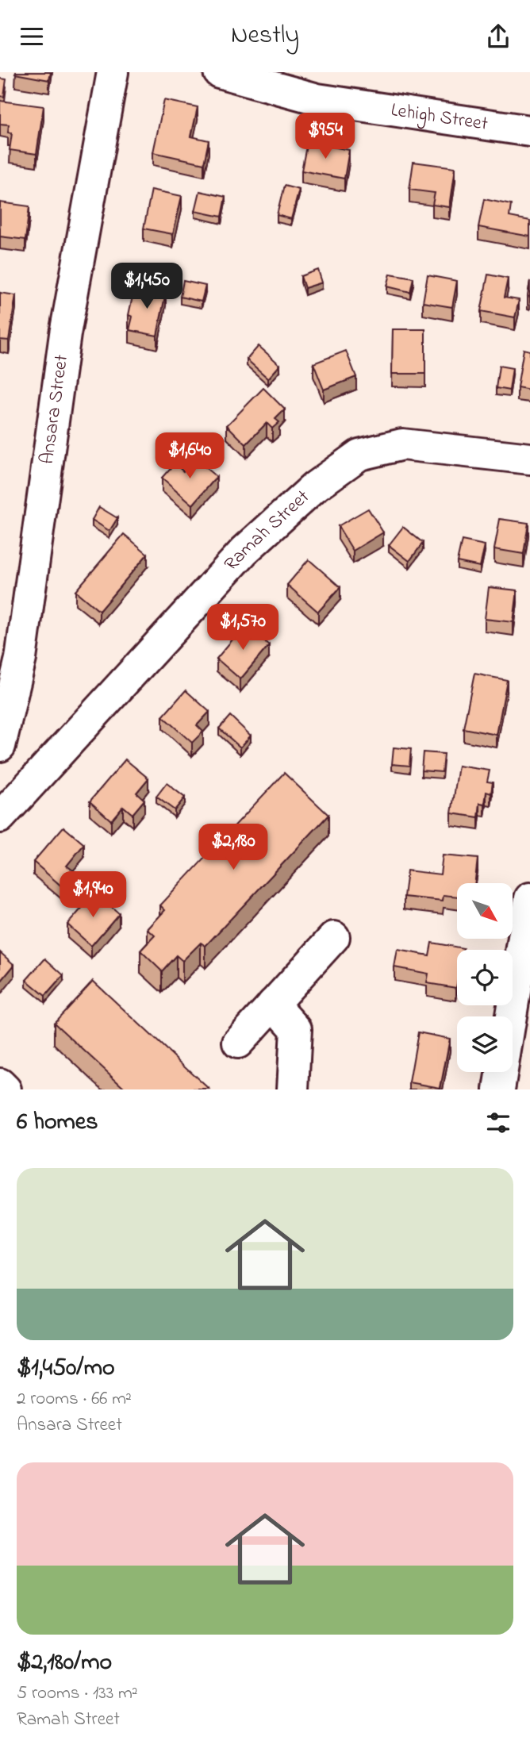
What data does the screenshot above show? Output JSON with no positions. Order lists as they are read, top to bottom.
{
  "streets": {
    "street": ["Lehigh Street", "Ansara Street", "Ramah Street"]
  },
  "north": "bottom right",
  "page": {
    "header": "Nestly",
    "price": [
      "$954",
      "$1,450",
      "$1,640",
      "$1,570",
      "$2,180",
      "$1,940"
    ],
    "heading": "6 homes",
    "list": [
      {
        "name": "$1,450/mo",
        "note": "2 rooms · 66 m² · Ansara Street"
      },
      {
        "name": "$2,180/mo",
        "note": "5 rooms · 133 m² · Ramah Street"
      }
    ]
  }
}
